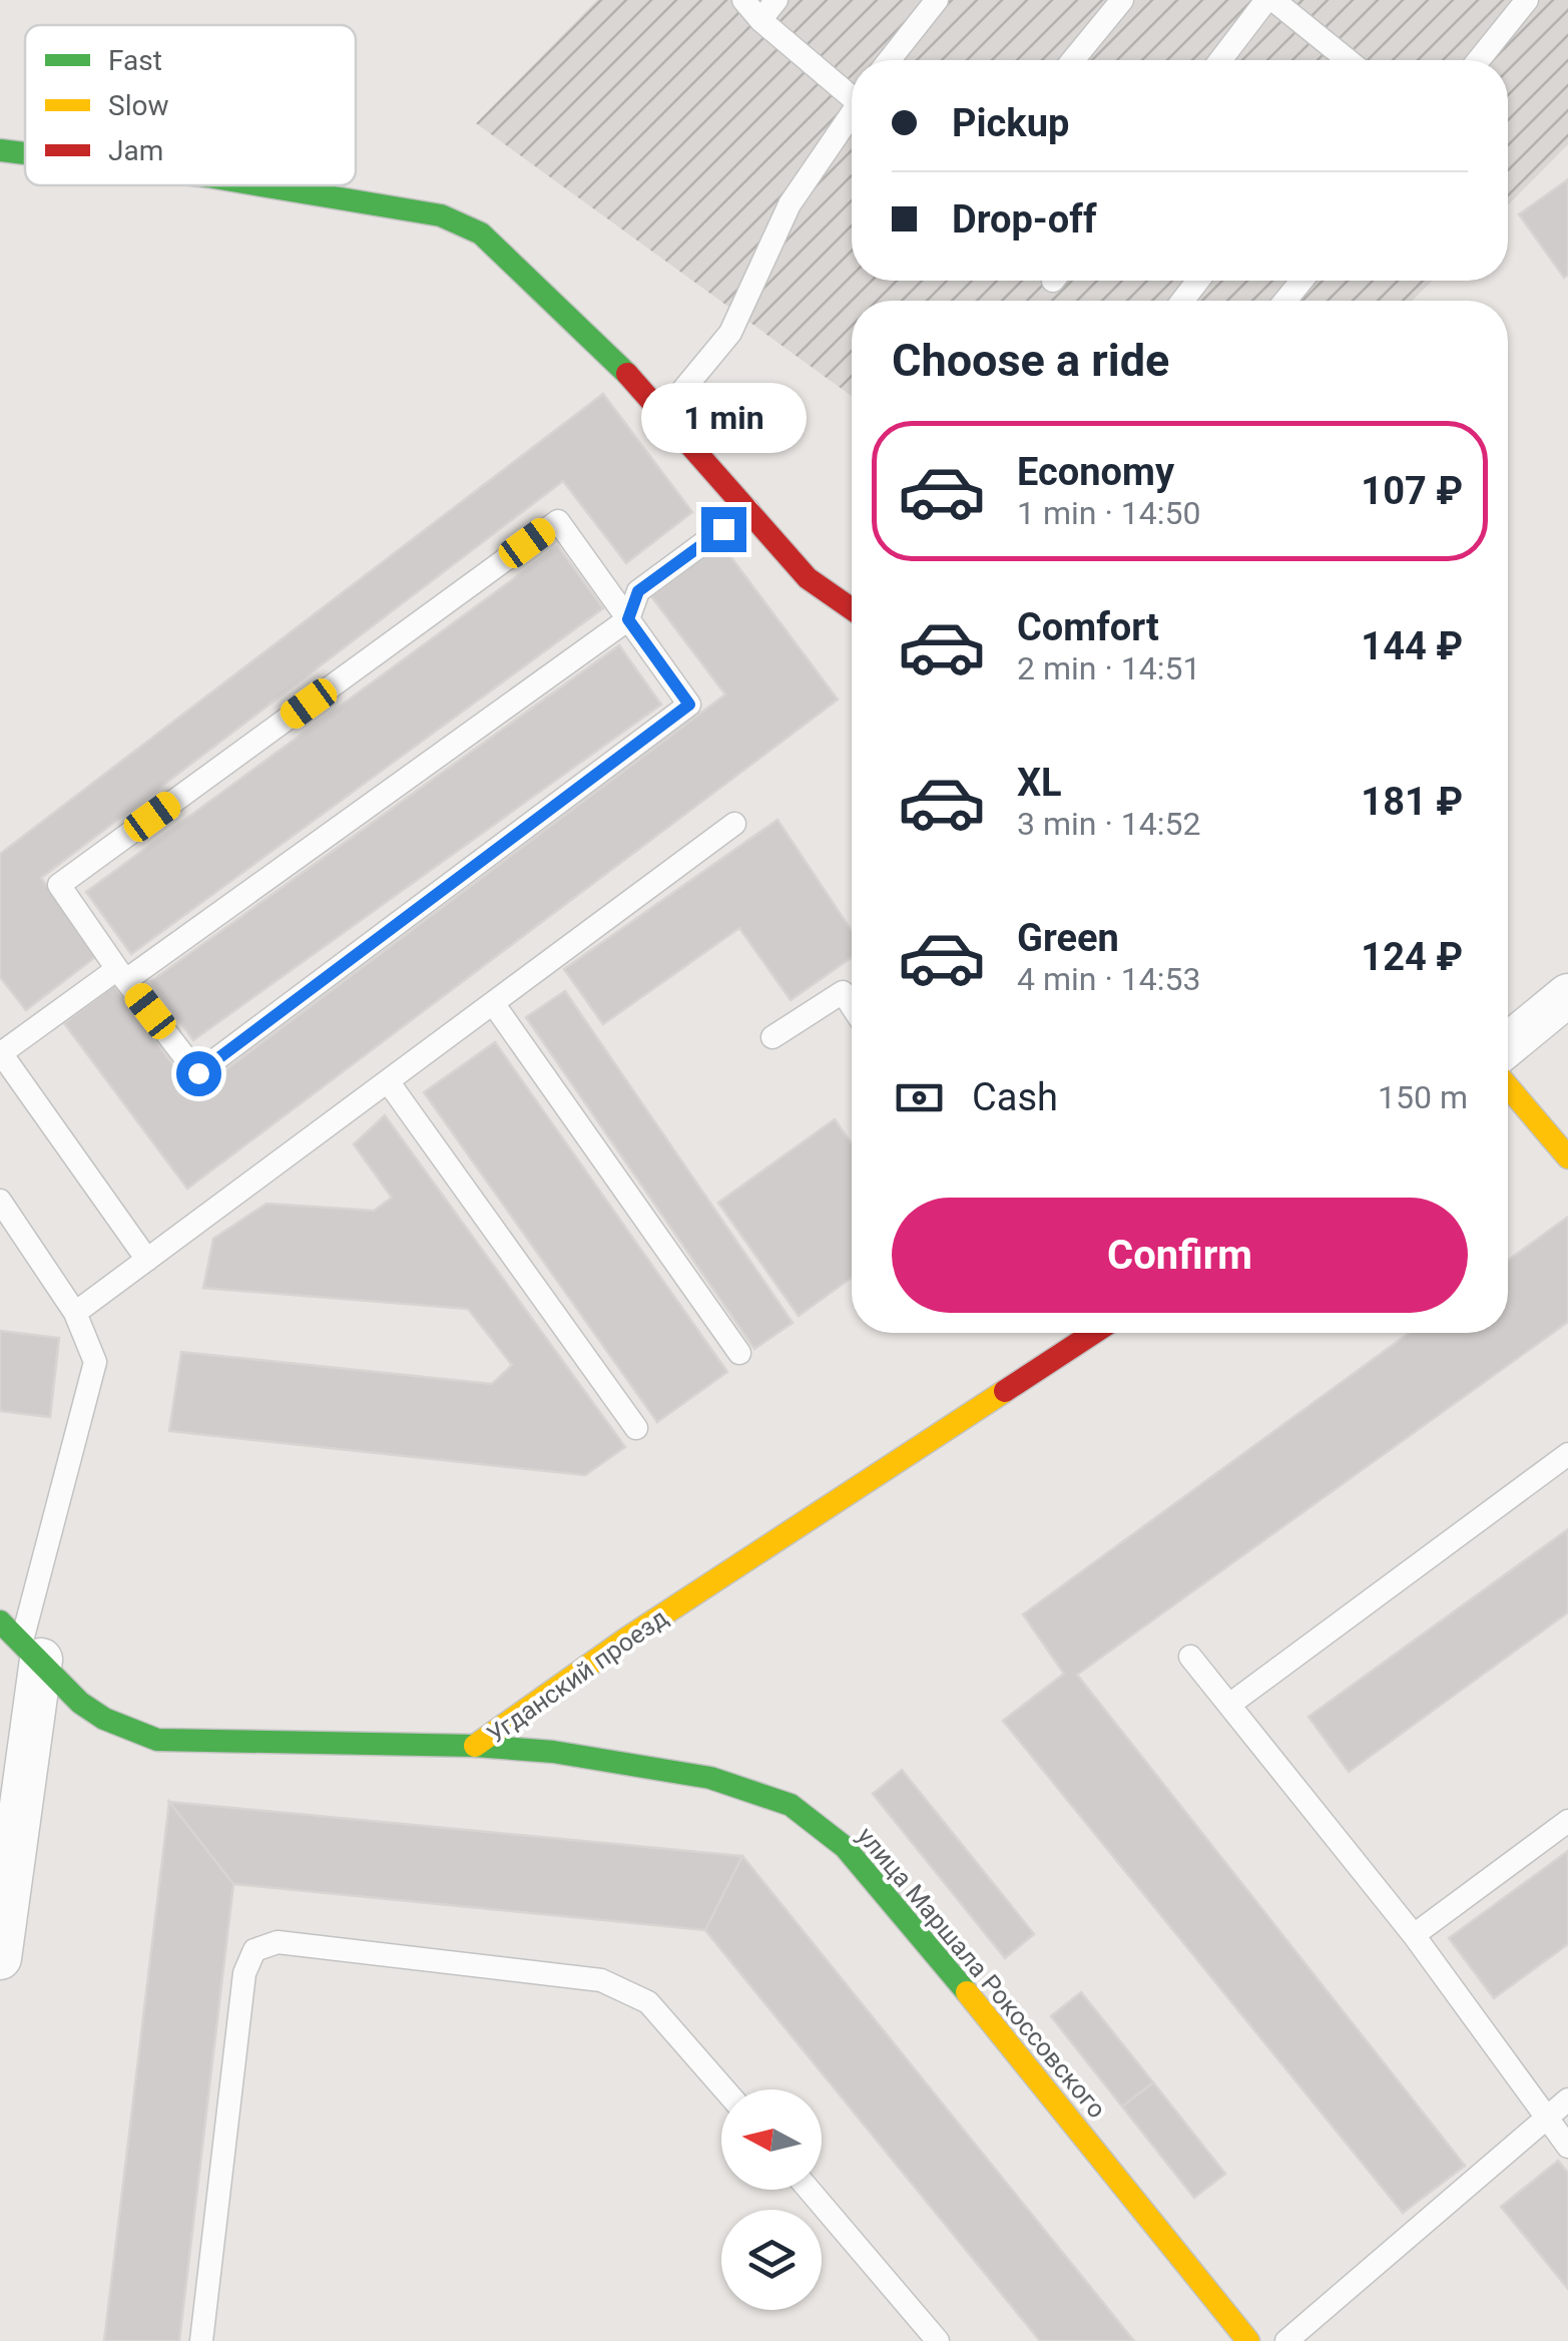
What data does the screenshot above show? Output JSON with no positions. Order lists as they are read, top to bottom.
{
  "streets": {
    "street": ["Угданский проезд", "улица Маршала Рокоссовского"]
  },
  "crossings": [
    ["Угданский проезд", "улица Маршала Рокоссовского"]
  ],
  "legend": ["Fast", "Slow", "Jam"],
  "north": "left",
  "page": {
    "banner": ["Pickup", "Drop-off"],
    "heading": "Choose a ride",
    "bubble": "1 min",
    "list": [
      {
        "name": "Economy",
        "note": "1 min · 14:50",
        "value": "107 ₽"
      },
      {
        "name": "Comfort",
        "note": "2 min · 14:51",
        "value": "144 ₽"
      },
      {
        "name": "XL",
        "note": "3 min · 14:52",
        "value": "181 ₽"
      },
      {
        "name": "Green",
        "note": "4 min · 14:53",
        "value": "124 ₽"
      }
    ],
    "pay": ["Cash", "150 m"],
    "buttons": "Confirm"
  }
}
